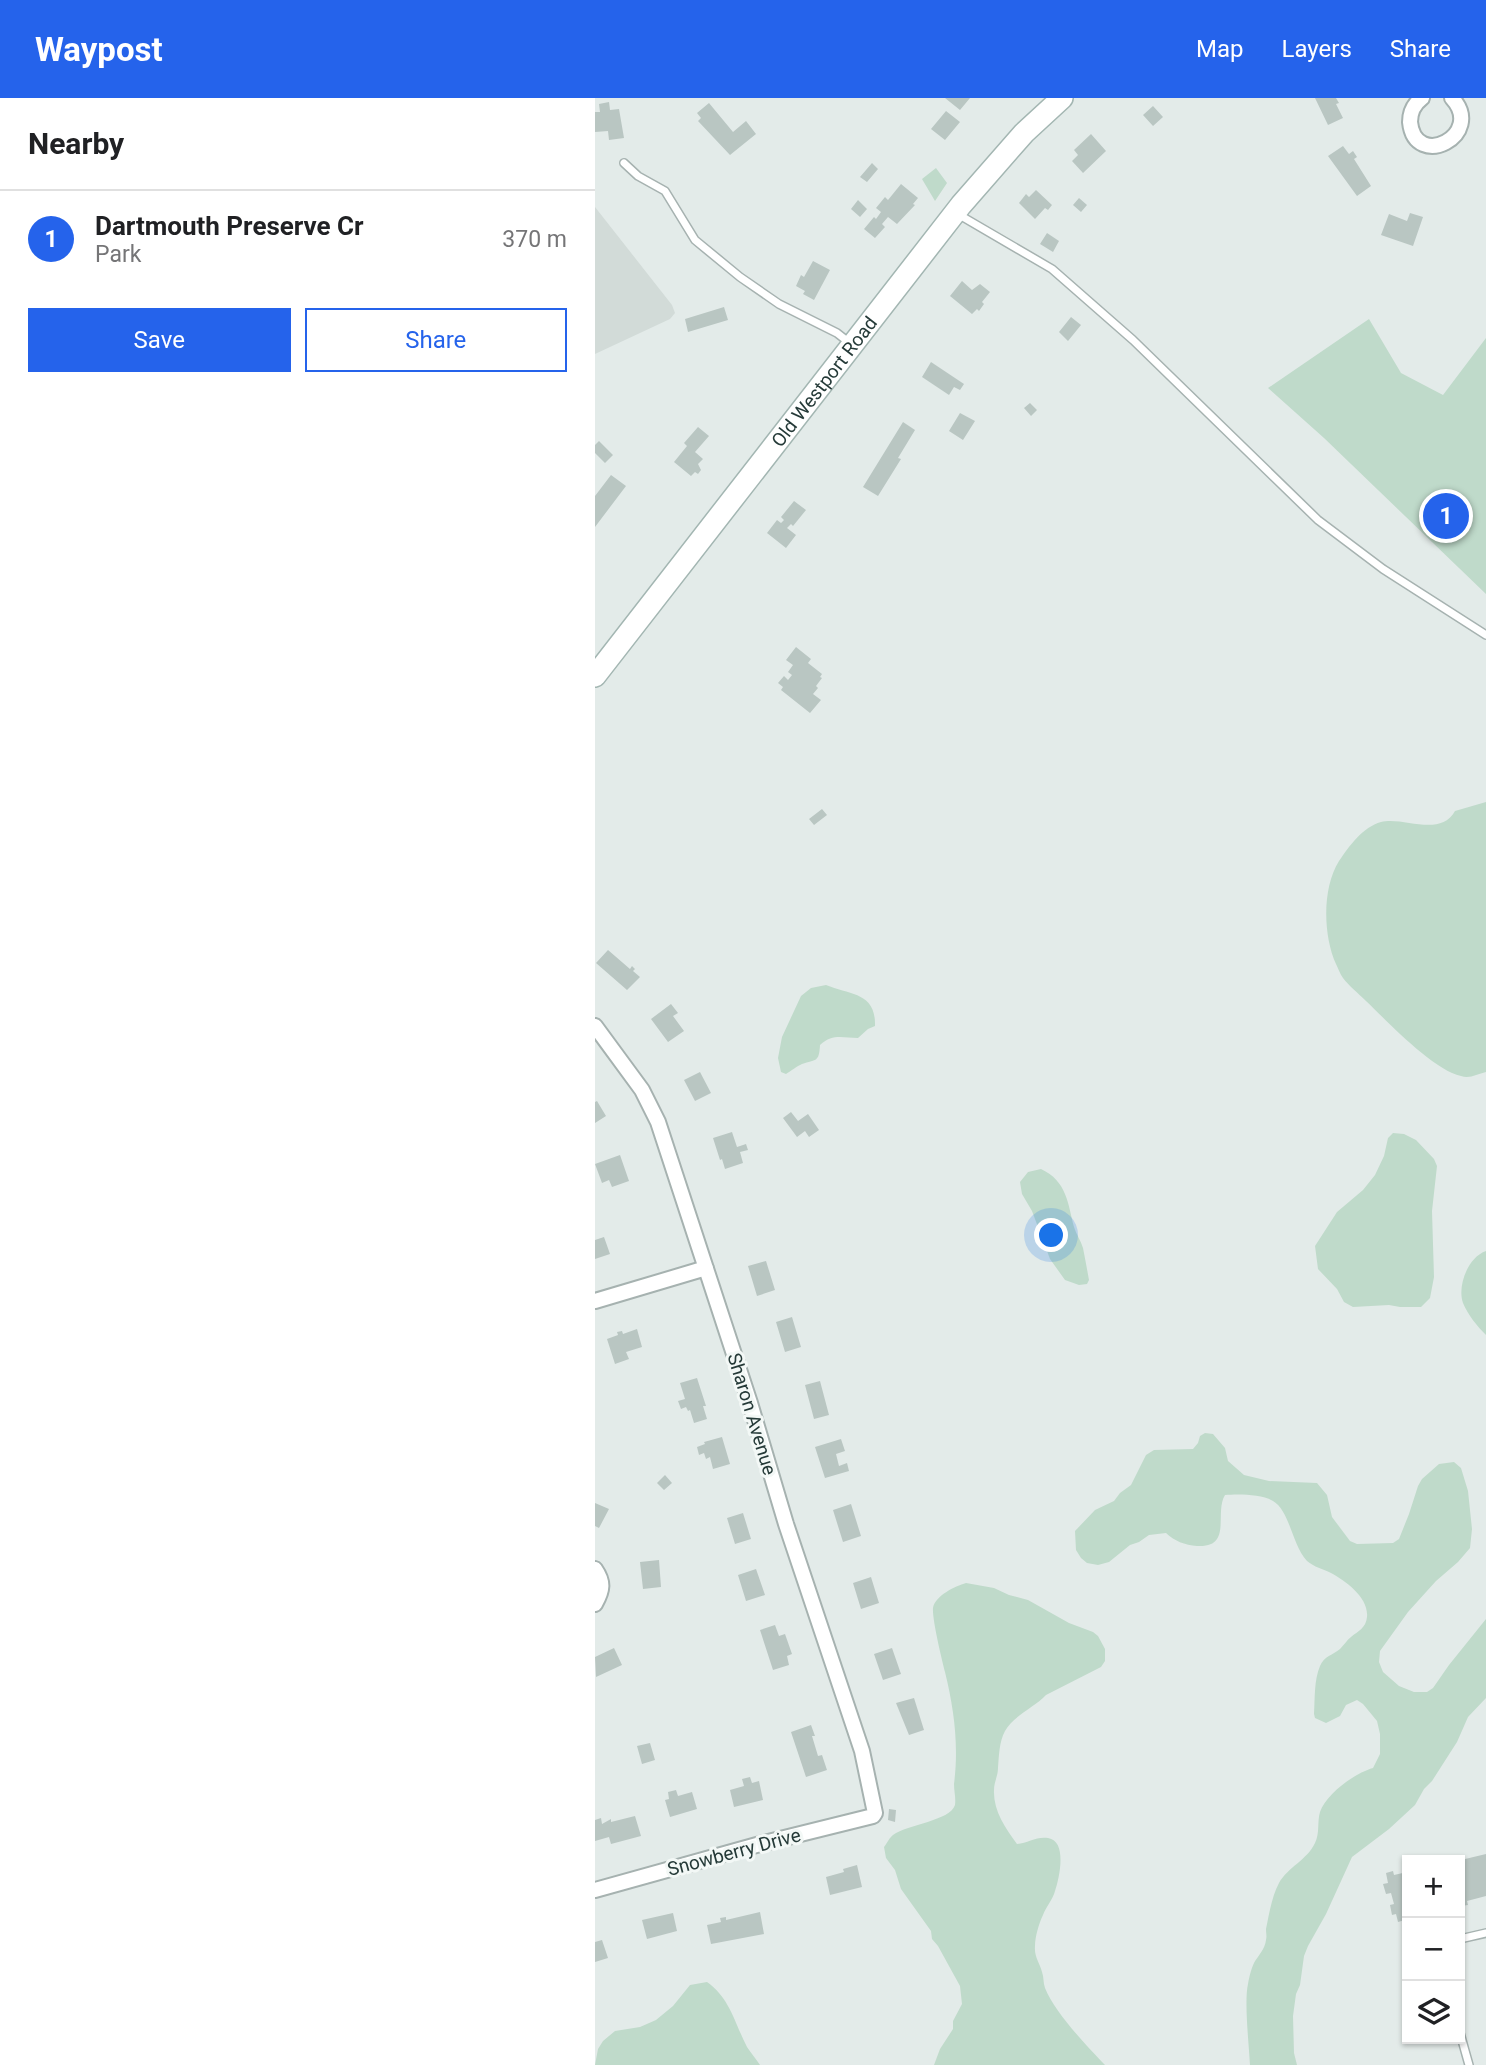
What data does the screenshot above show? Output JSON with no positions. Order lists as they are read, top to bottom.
{
  "streets": {
    "main road": ["Old Westport Road"],
    "street": ["Sharon Avenue", "Snowberry Drive"]
  },
  "crossings": [
    ["Sharon Avenue", "Snowberry Drive"]
  ],
  "page": {
    "header": "Waypost",
    "nav": ["Map", "Layers", "Share"],
    "heading": "Nearby",
    "list": [
      {
        "mark": "1",
        "name": "Dartmouth Preserve Cr",
        "note": "Park",
        "value": "370 m"
      }
    ],
    "buttons": ["Save", "Share"],
    "pins": "1",
    "map_buttons": ["+", "−"]
  }
}
